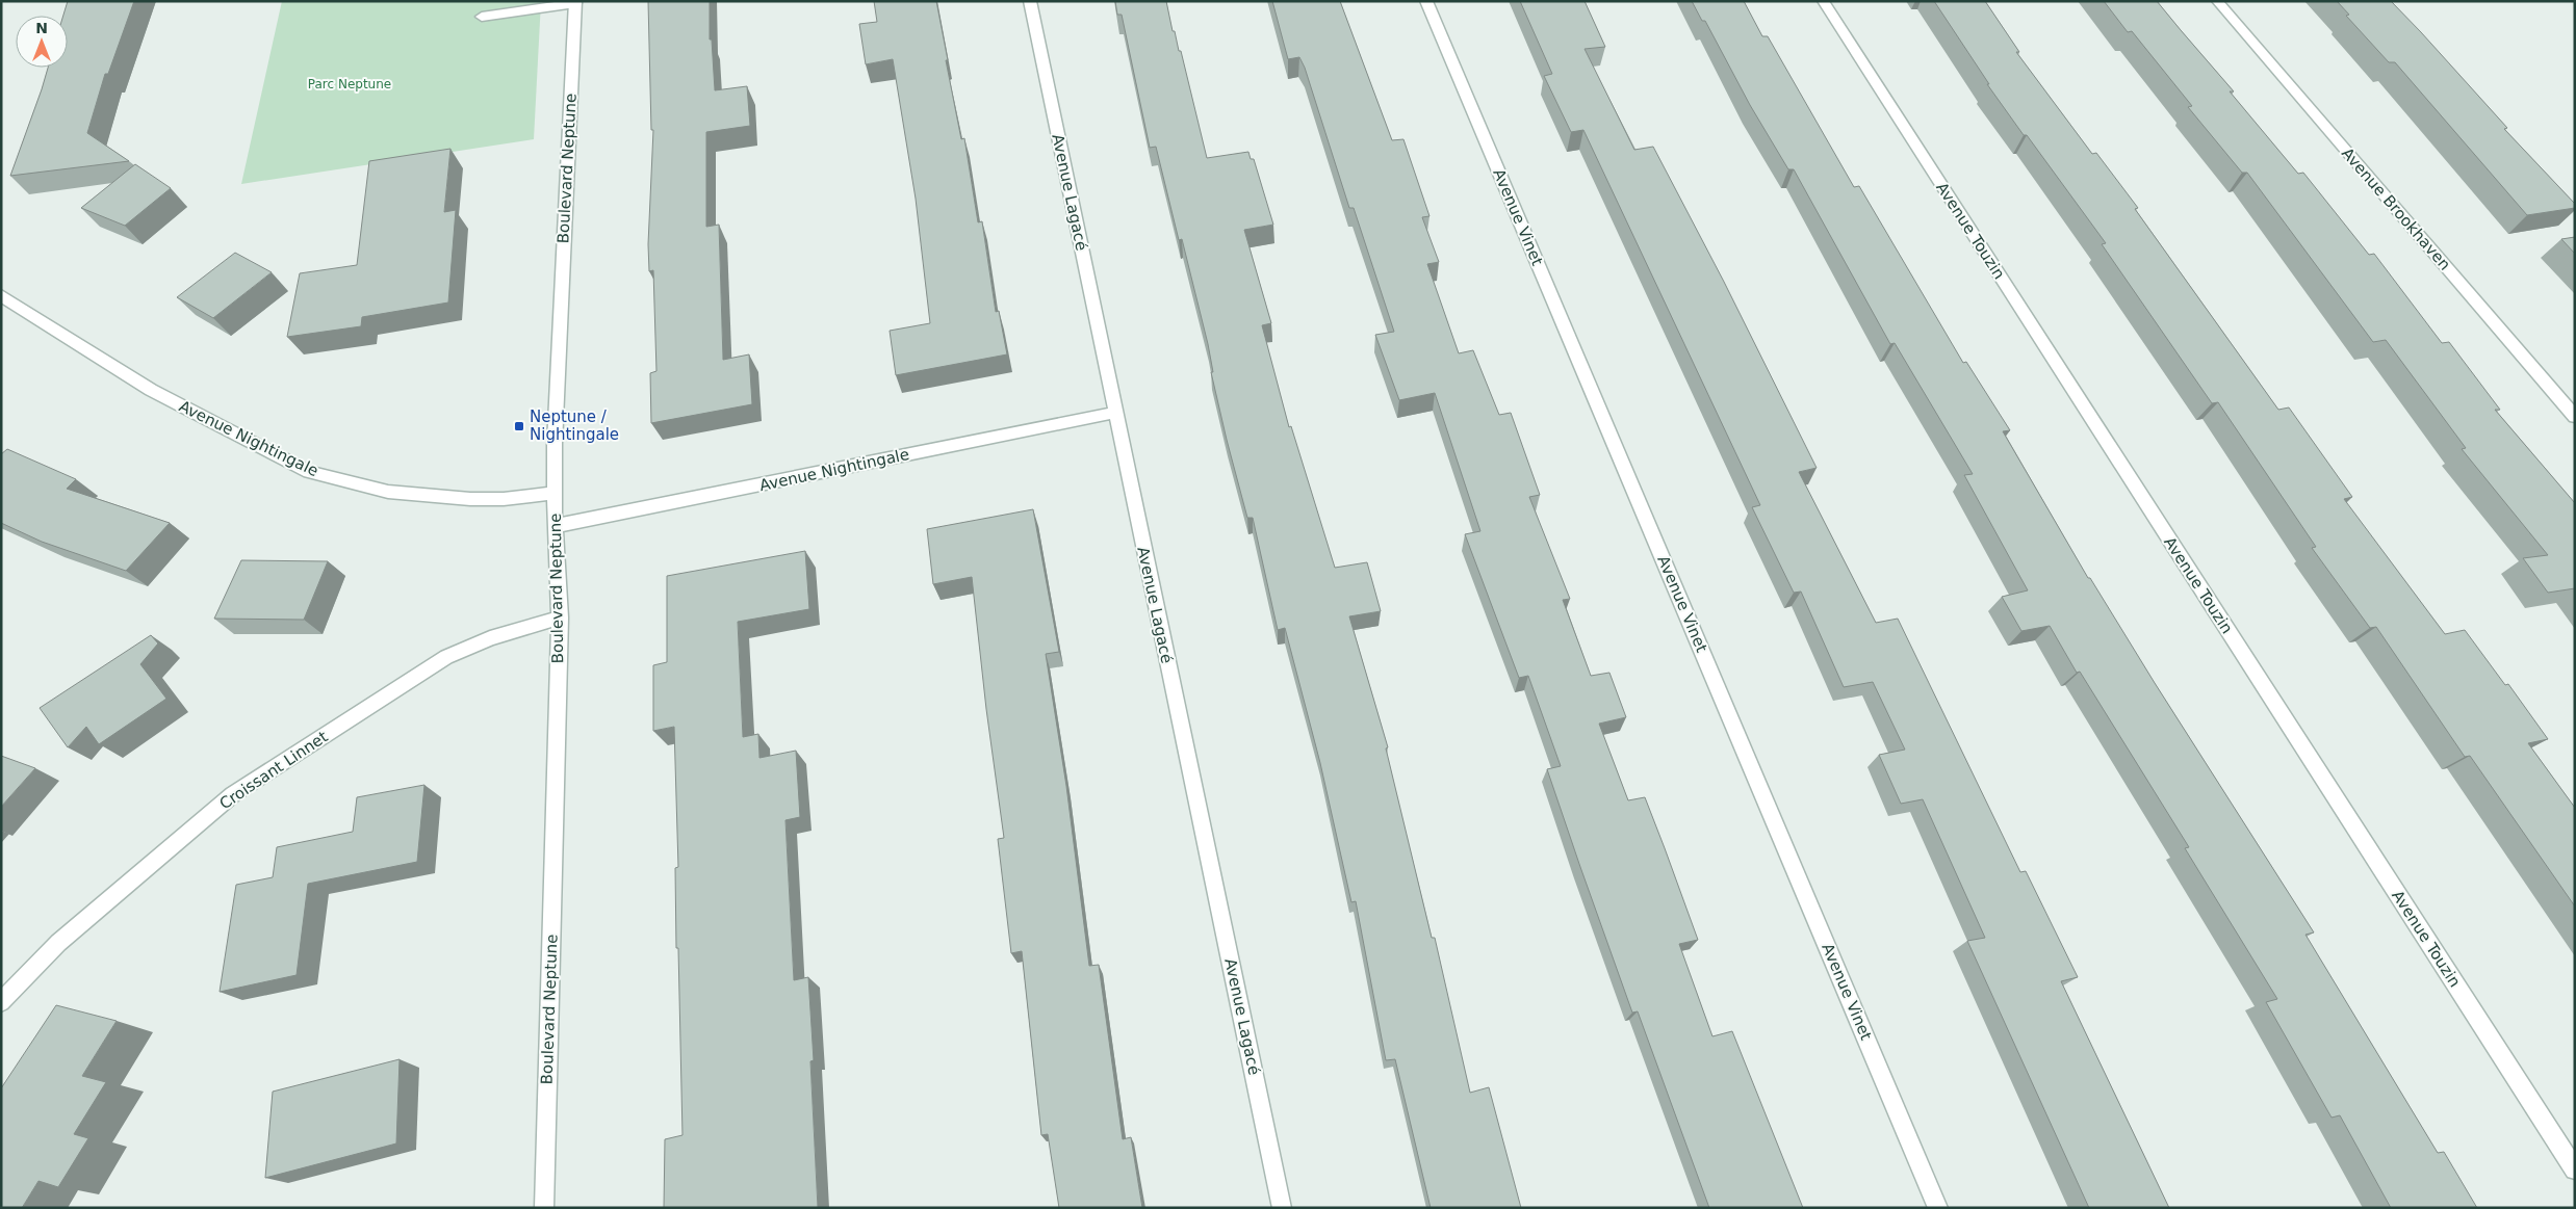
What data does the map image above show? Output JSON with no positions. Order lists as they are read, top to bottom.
{
  "streets": {
    "street": [
      "Boulevard Neptune",
      "Avenue Lagacé",
      "Avenue Brookhaven",
      "Avenue Vinet",
      "Avenue Touzin",
      "Avenue Nightingale",
      "Croissant Linnet"
    ]
  },
  "crossings": [
    ["Boulevard Neptune", "Avenue Nightingale"],
    ["Boulevard Neptune", "Croissant Linnet"],
    ["Avenue Lagacé", "Avenue Nightingale"]
  ],
  "parks": ["Parc Neptune"],
  "places": {
    "transit": ["Neptune / Nightingale"]
  },
  "north": "top"
}
